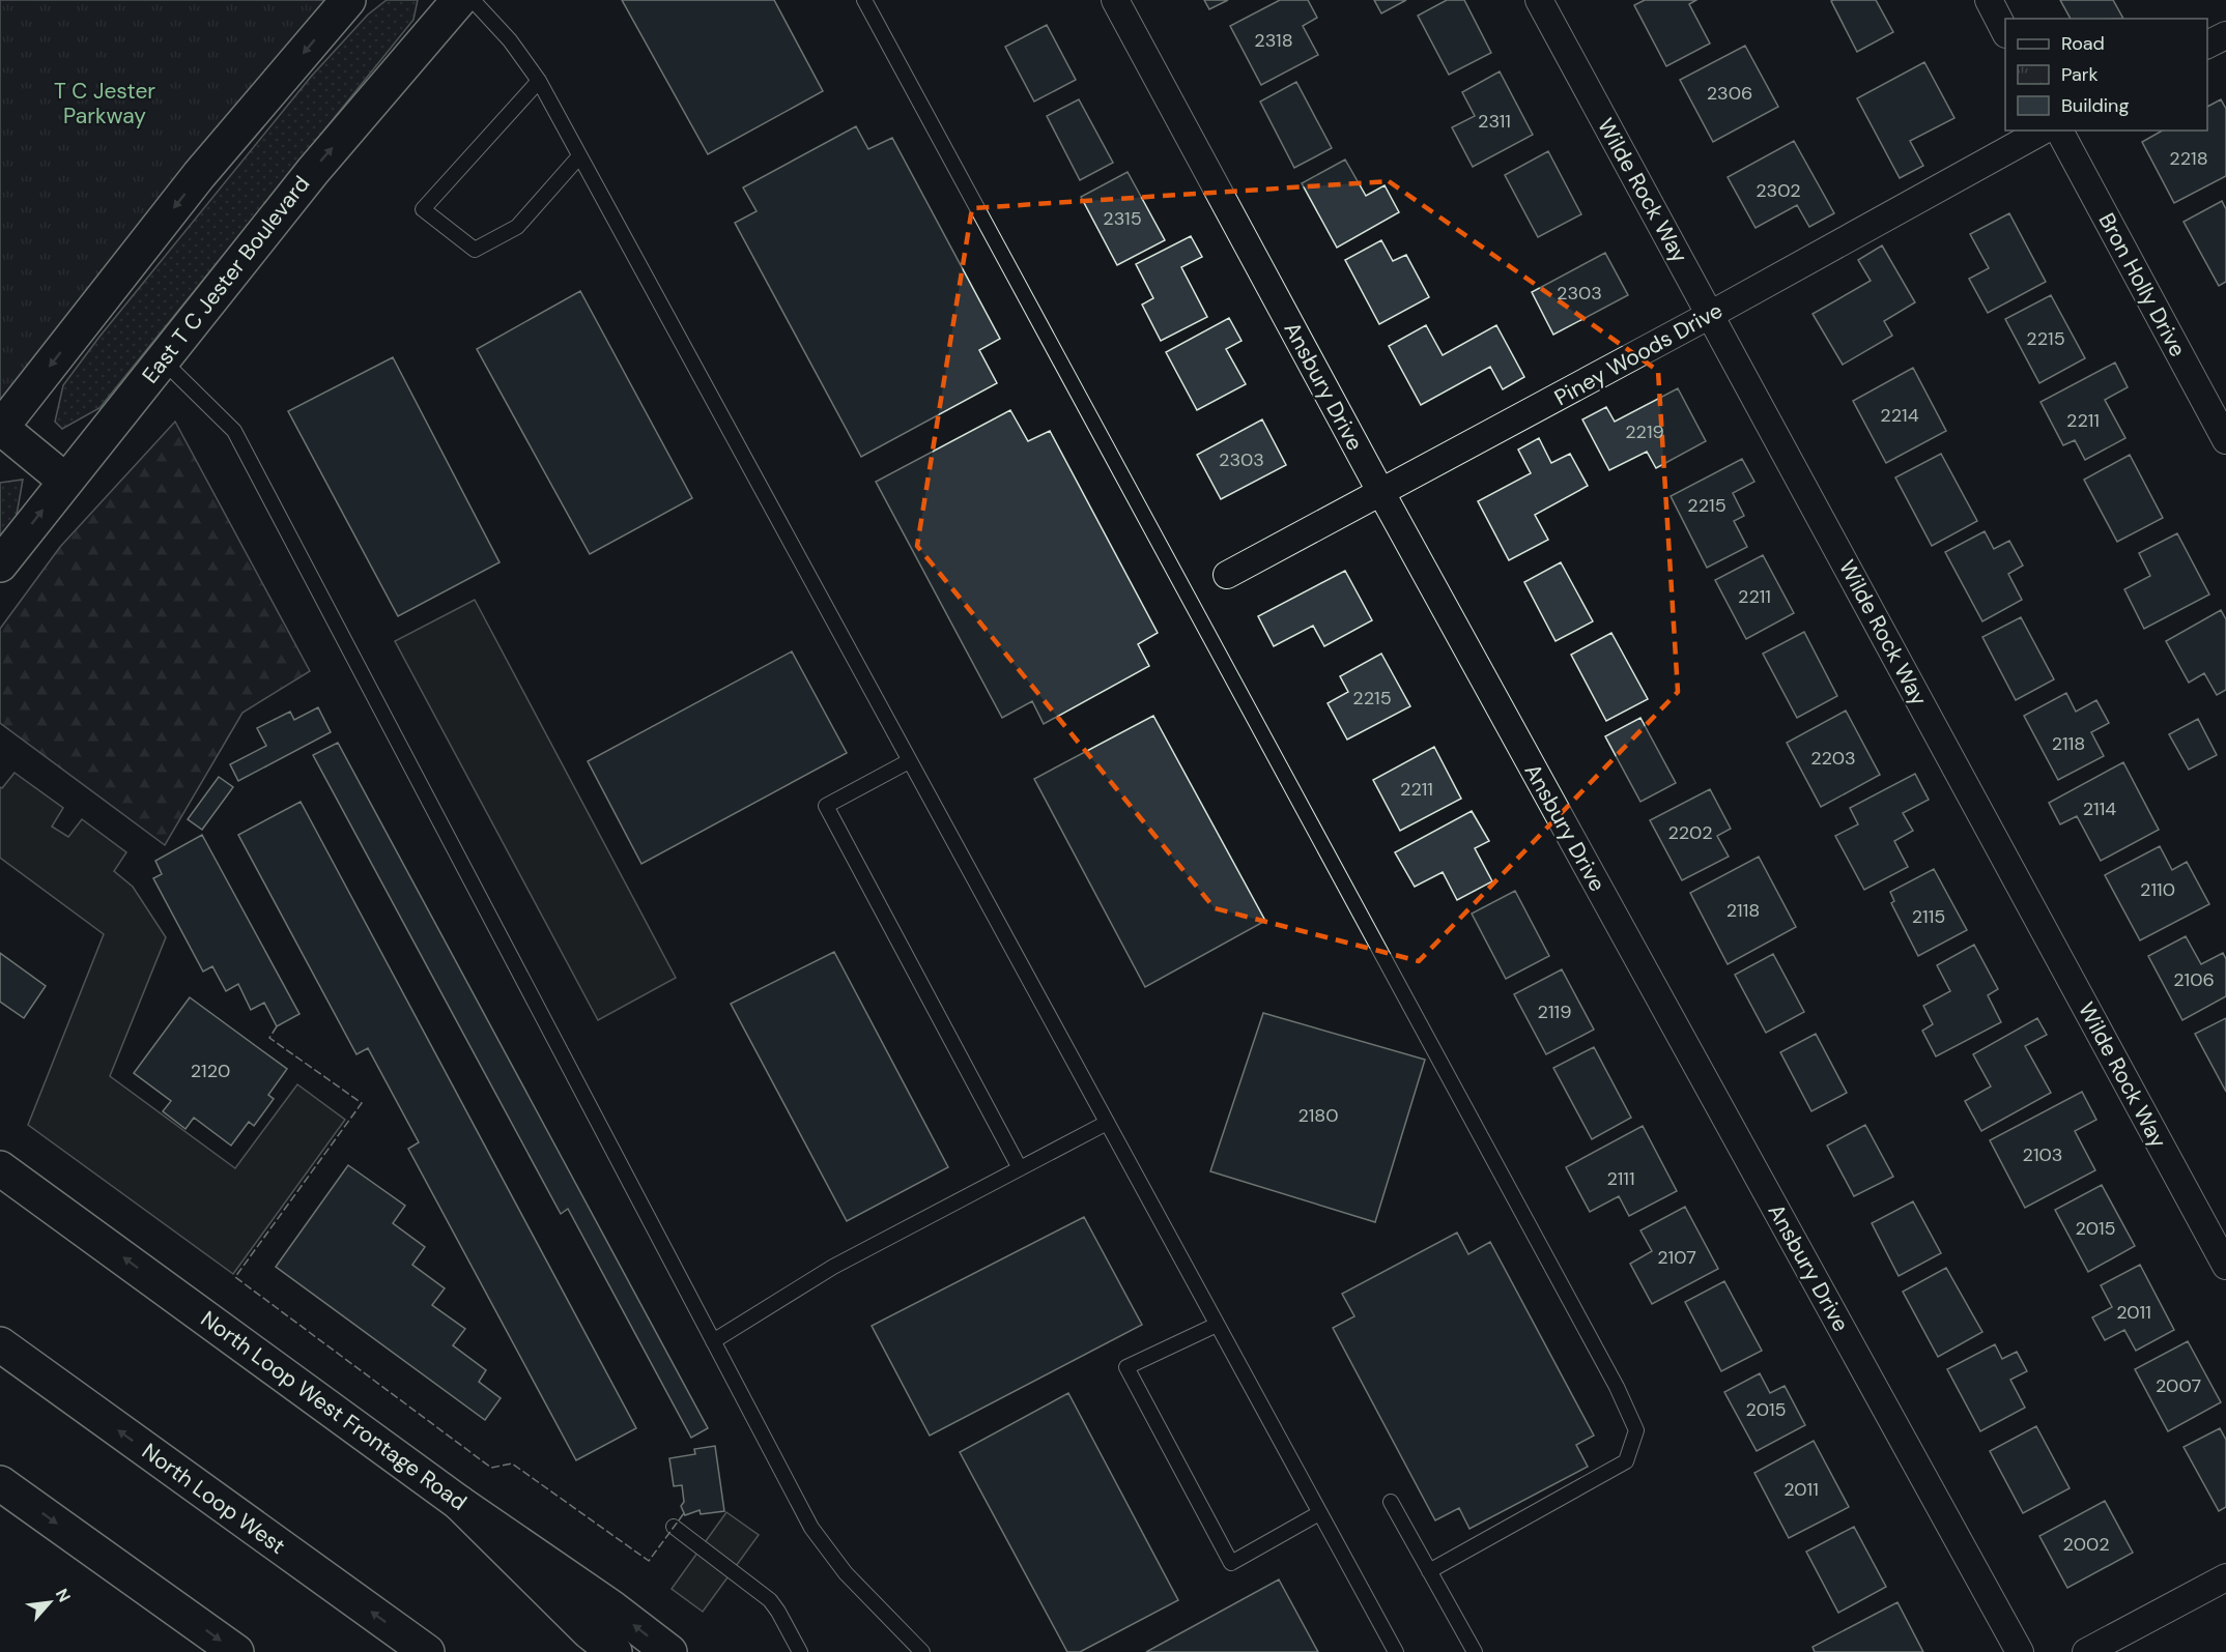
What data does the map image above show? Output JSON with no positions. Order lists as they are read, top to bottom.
{
  "streets": {
    "main road": ["East T C Jester Boulevard", "North Loop West Frontage Road", "North Loop West"],
    "street": [
      "Wilde Rock Way",
      "Bron Holly Drive",
      "Piney Woods Drive",
      "Ansbury Drive"
    ]
  },
  "crossings": [
    ["Wilde Rock Way", "Piney Woods Drive"],
    ["Piney Woods Drive", "Ansbury Drive"]
  ],
  "parks": ["T C Jester Parkway"],
  "house_numbers": [
    "2318",
    "2306",
    "2311",
    "2218",
    "2302",
    "2315",
    "2303",
    "2215",
    "2214",
    "2211",
    "2219",
    "2303",
    "2215",
    "2211",
    "2215",
    "2118",
    "2203",
    "2211",
    "2114",
    "2202",
    "2110",
    "2118",
    "2115",
    "2106",
    "2119",
    "2120",
    "2180",
    "2103",
    "2111",
    "2015",
    "2107",
    "2011",
    "2007",
    "2015",
    "2011",
    "2002"
  ],
  "legend": ["Road", "Park", "Building"],
  "north": "top right"
}
